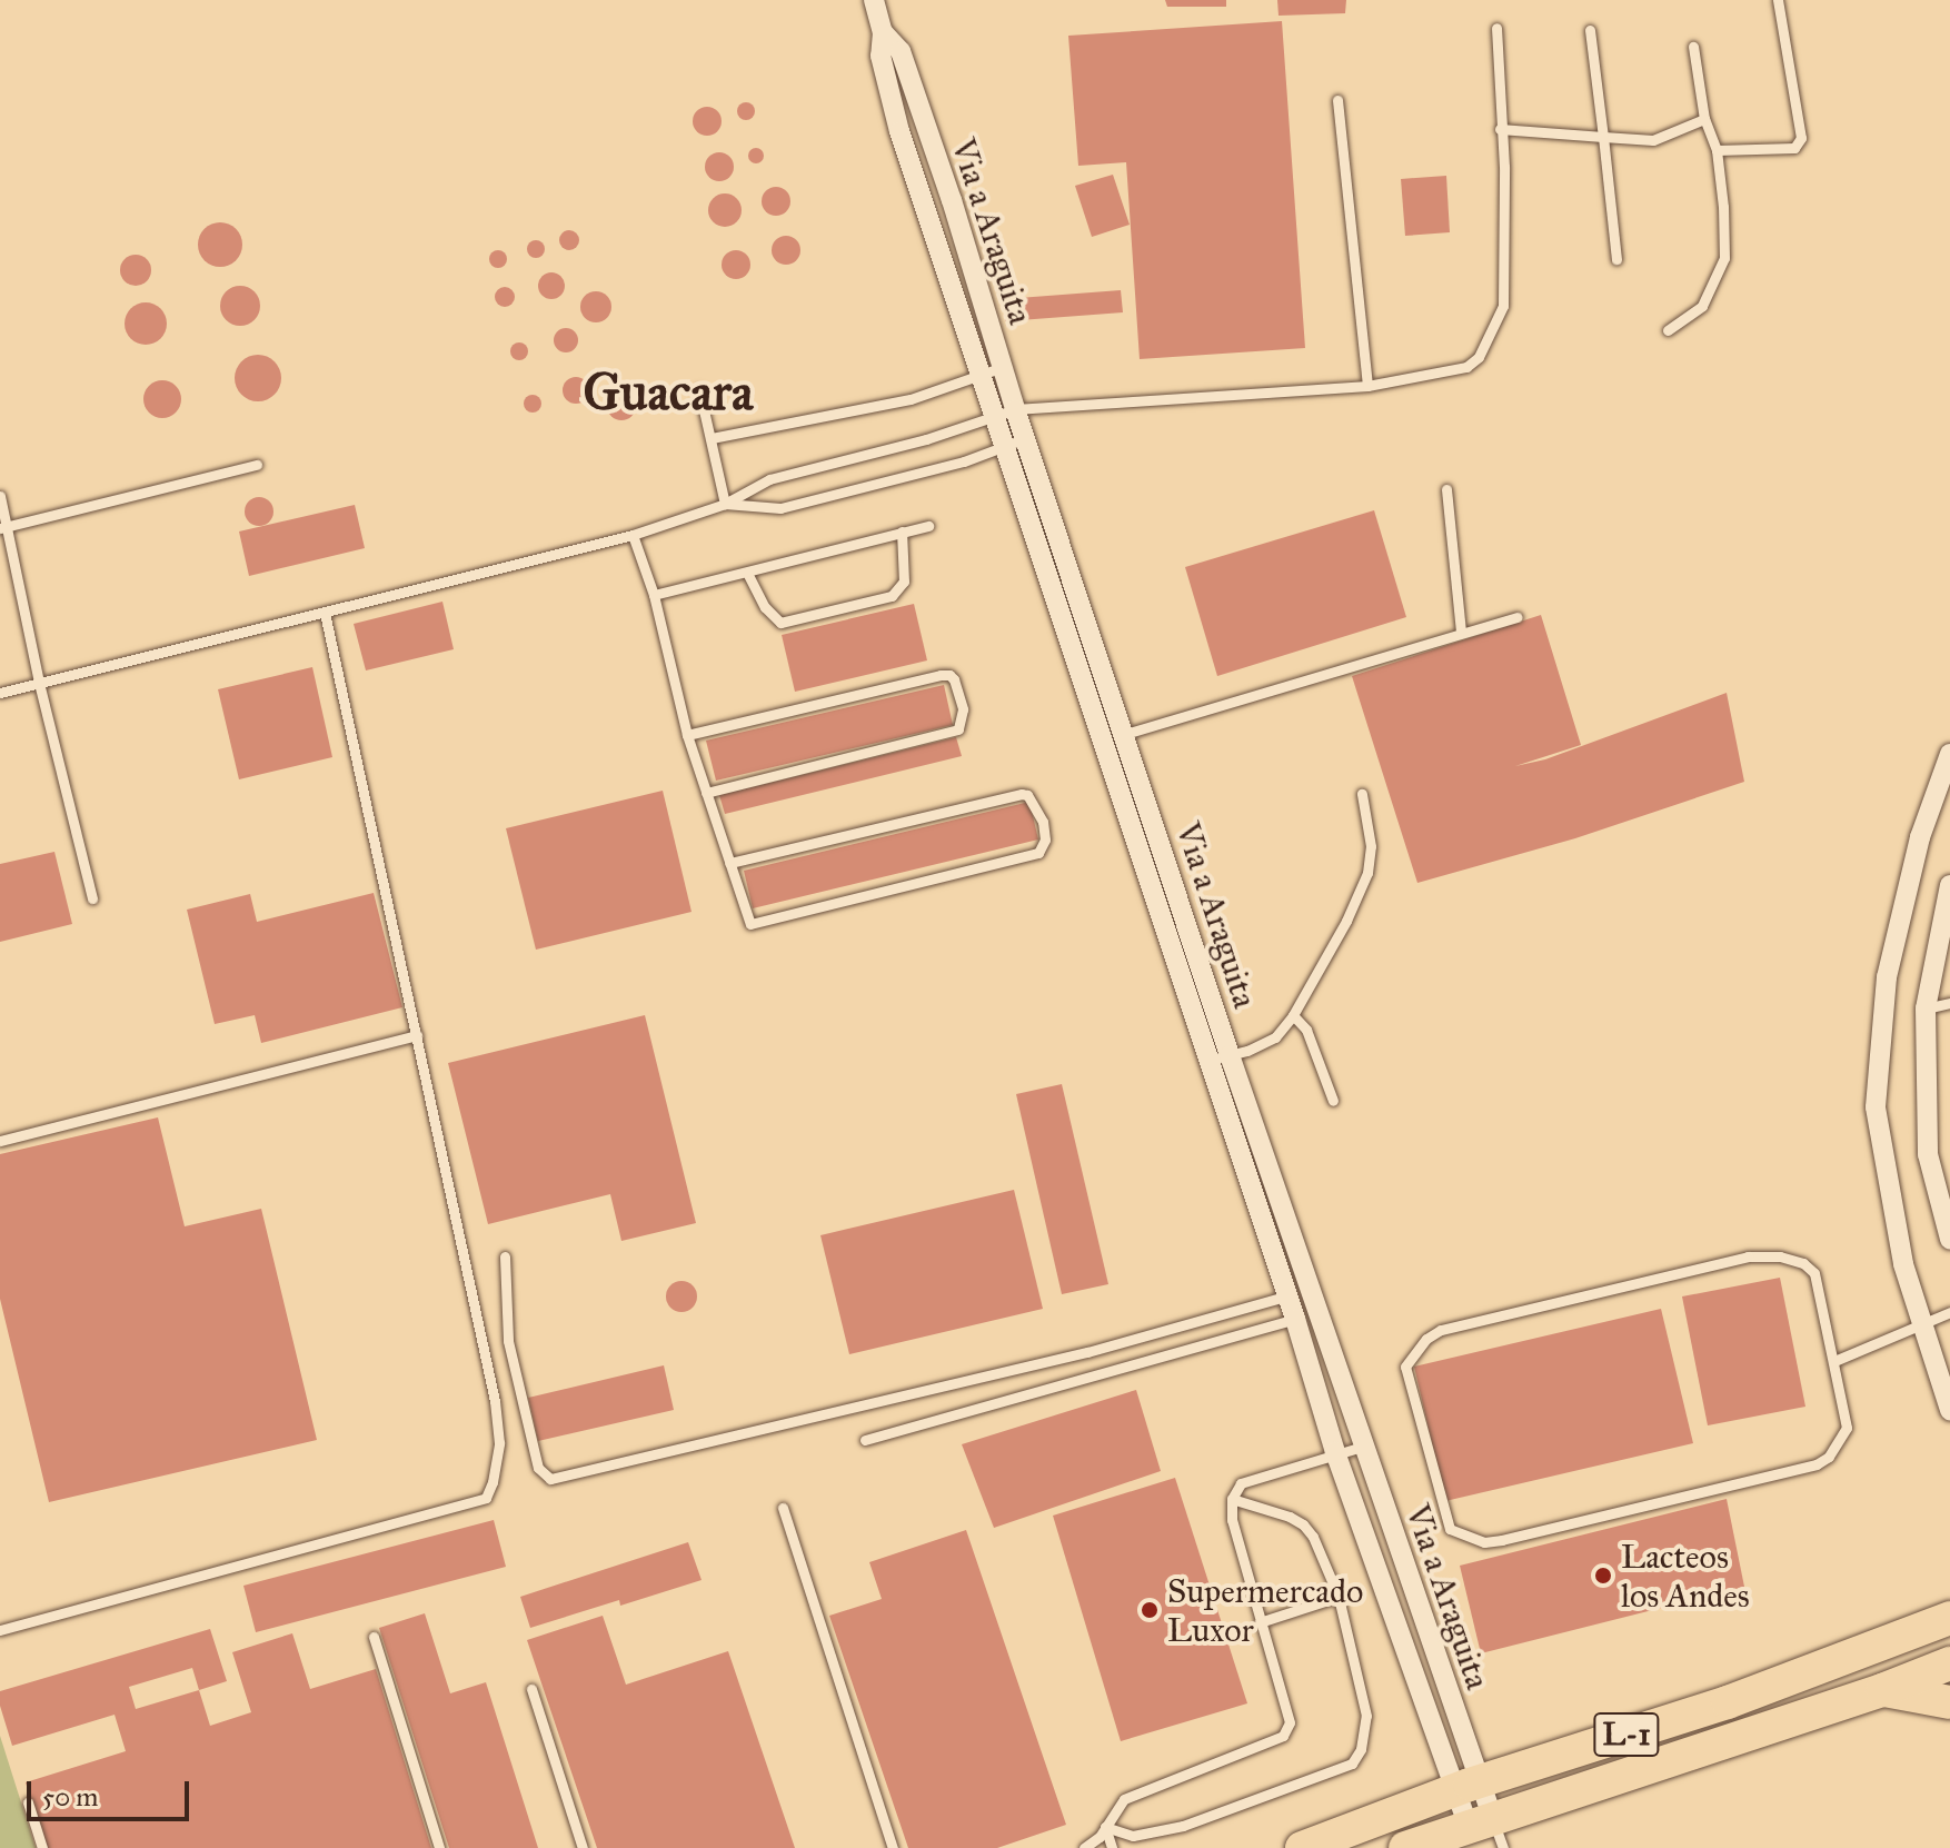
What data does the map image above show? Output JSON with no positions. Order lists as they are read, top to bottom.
{
  "streets": {
    "main road": ["L-1"],
    "street": ["Via a Araguita"]
  },
  "crossings": [
    ["Via a Araguita", "L-1"]
  ],
  "districts": ["Guacara"],
  "places": ["Lacteos los Andes", "Supermercado Luxor"],
  "scale_bar": "50 m"
}
